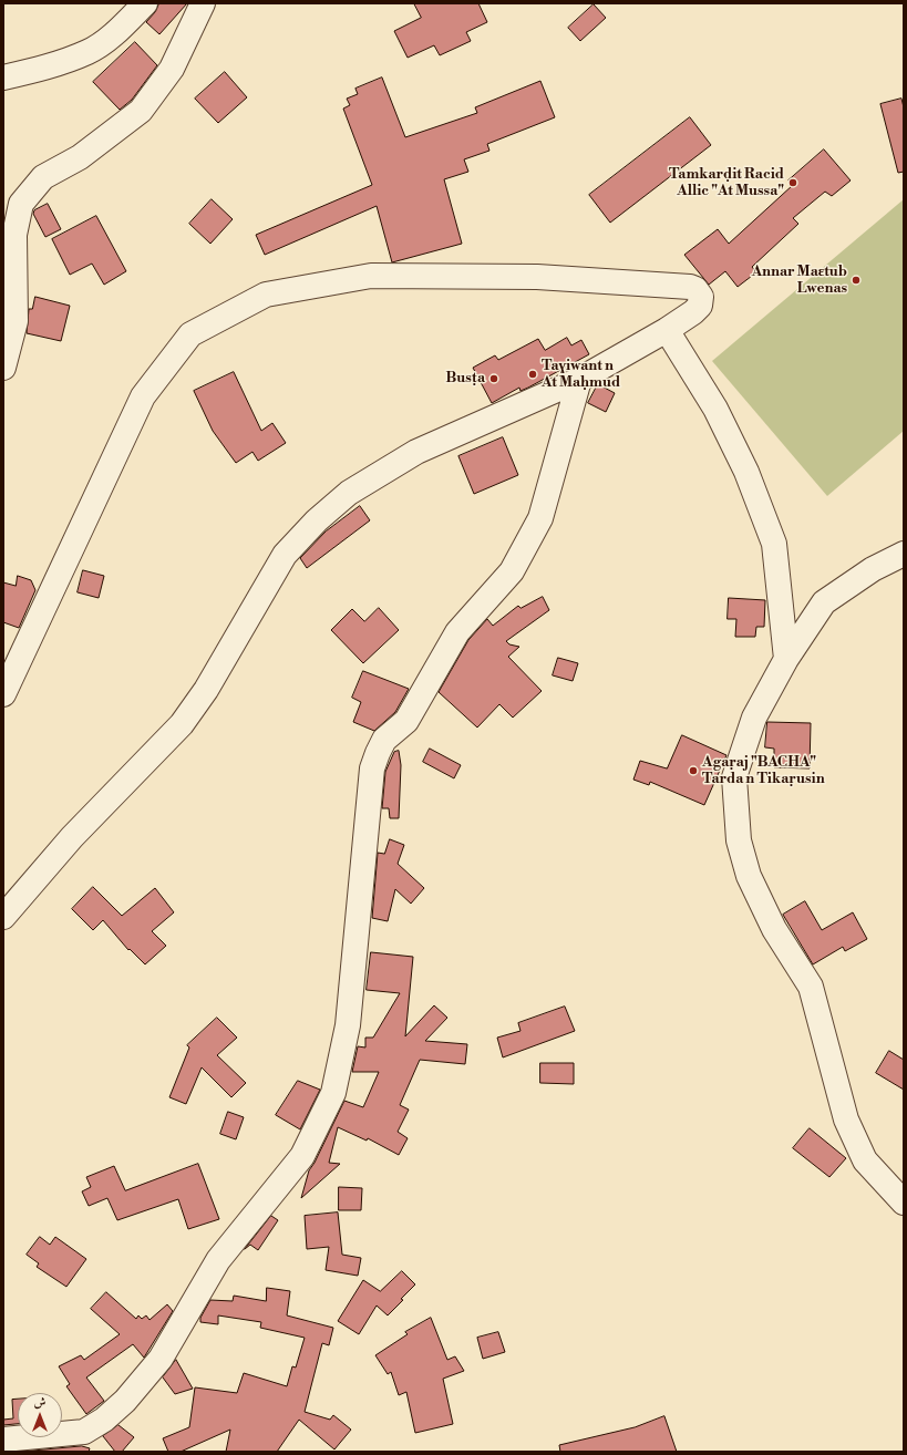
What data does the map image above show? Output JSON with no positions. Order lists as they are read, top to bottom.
{
  "places": [
    "Tamkarḍit Racid Allic \"At Mussa\"",
    "Annar Maɛtub Lwenas",
    "Taɣiwant n At Maḥmud",
    "Busṭa",
    "Agaṛaj \"BACHA\" Tarda n Tikaṛusin"
  ],
  "north": "top"
}
